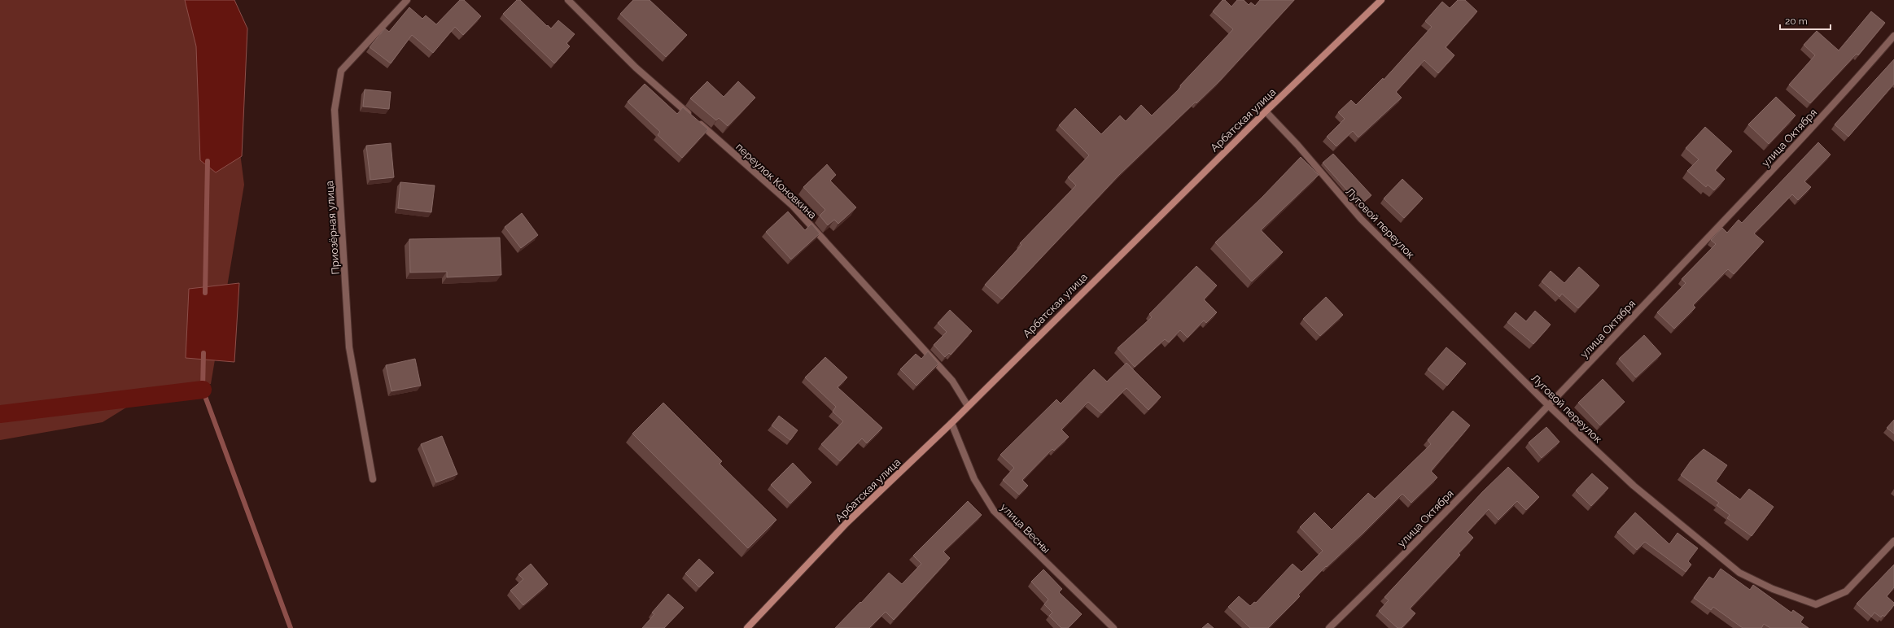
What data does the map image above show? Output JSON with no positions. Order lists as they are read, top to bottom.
{
  "streets": {
    "main road": ["Арбатская улица"],
    "street": [
      "улица Октября",
      "переулок Коновкина",
      "Луговой переулок",
      "Приозёрная улица",
      "улица Весны"
    ]
  },
  "crossings": [
    ["Арбатская улица", "переулок Коновкина"],
    ["Арбатская улица", "Луговой переулок"],
    ["Арбатская улица", "улица Весны"],
    ["улица Октября", "Луговой переулок"]
  ],
  "scale_bar": "20 m"
}
